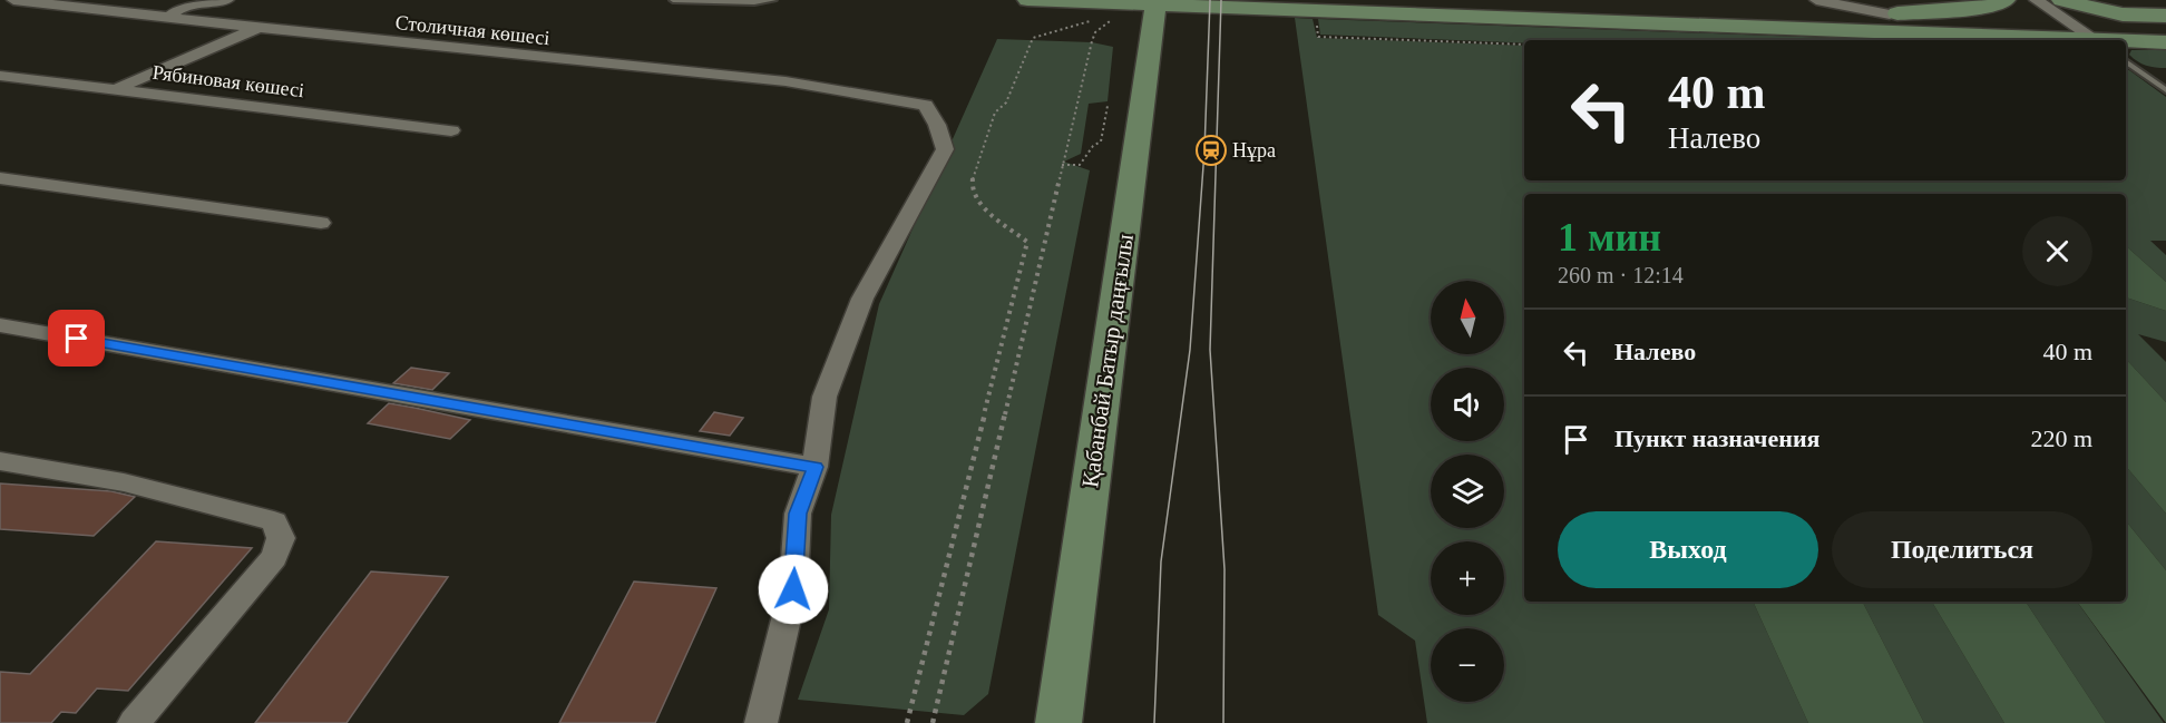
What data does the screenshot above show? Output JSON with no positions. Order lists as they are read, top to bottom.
{
  "streets": {
    "street": ["Столичная көшесі", "Рябиновая көшесі", "Қабанбай Батыр даңғылы"]
  },
  "places": {
    "station": ["Нұра"]
  },
  "north": "top",
  "page": {
    "turn": ["40 m", "Налево"],
    "heading": ["1 мин", "260 m · 12:14"],
    "map_buttons": ["+", "−"],
    "list": [
      {
        "name": "Налево",
        "value": "40 m"
      },
      {
        "name": "Пункт назначения",
        "value": "220 m"
      }
    ],
    "buttons": ["Выход", "Поделиться"]
  }
}
